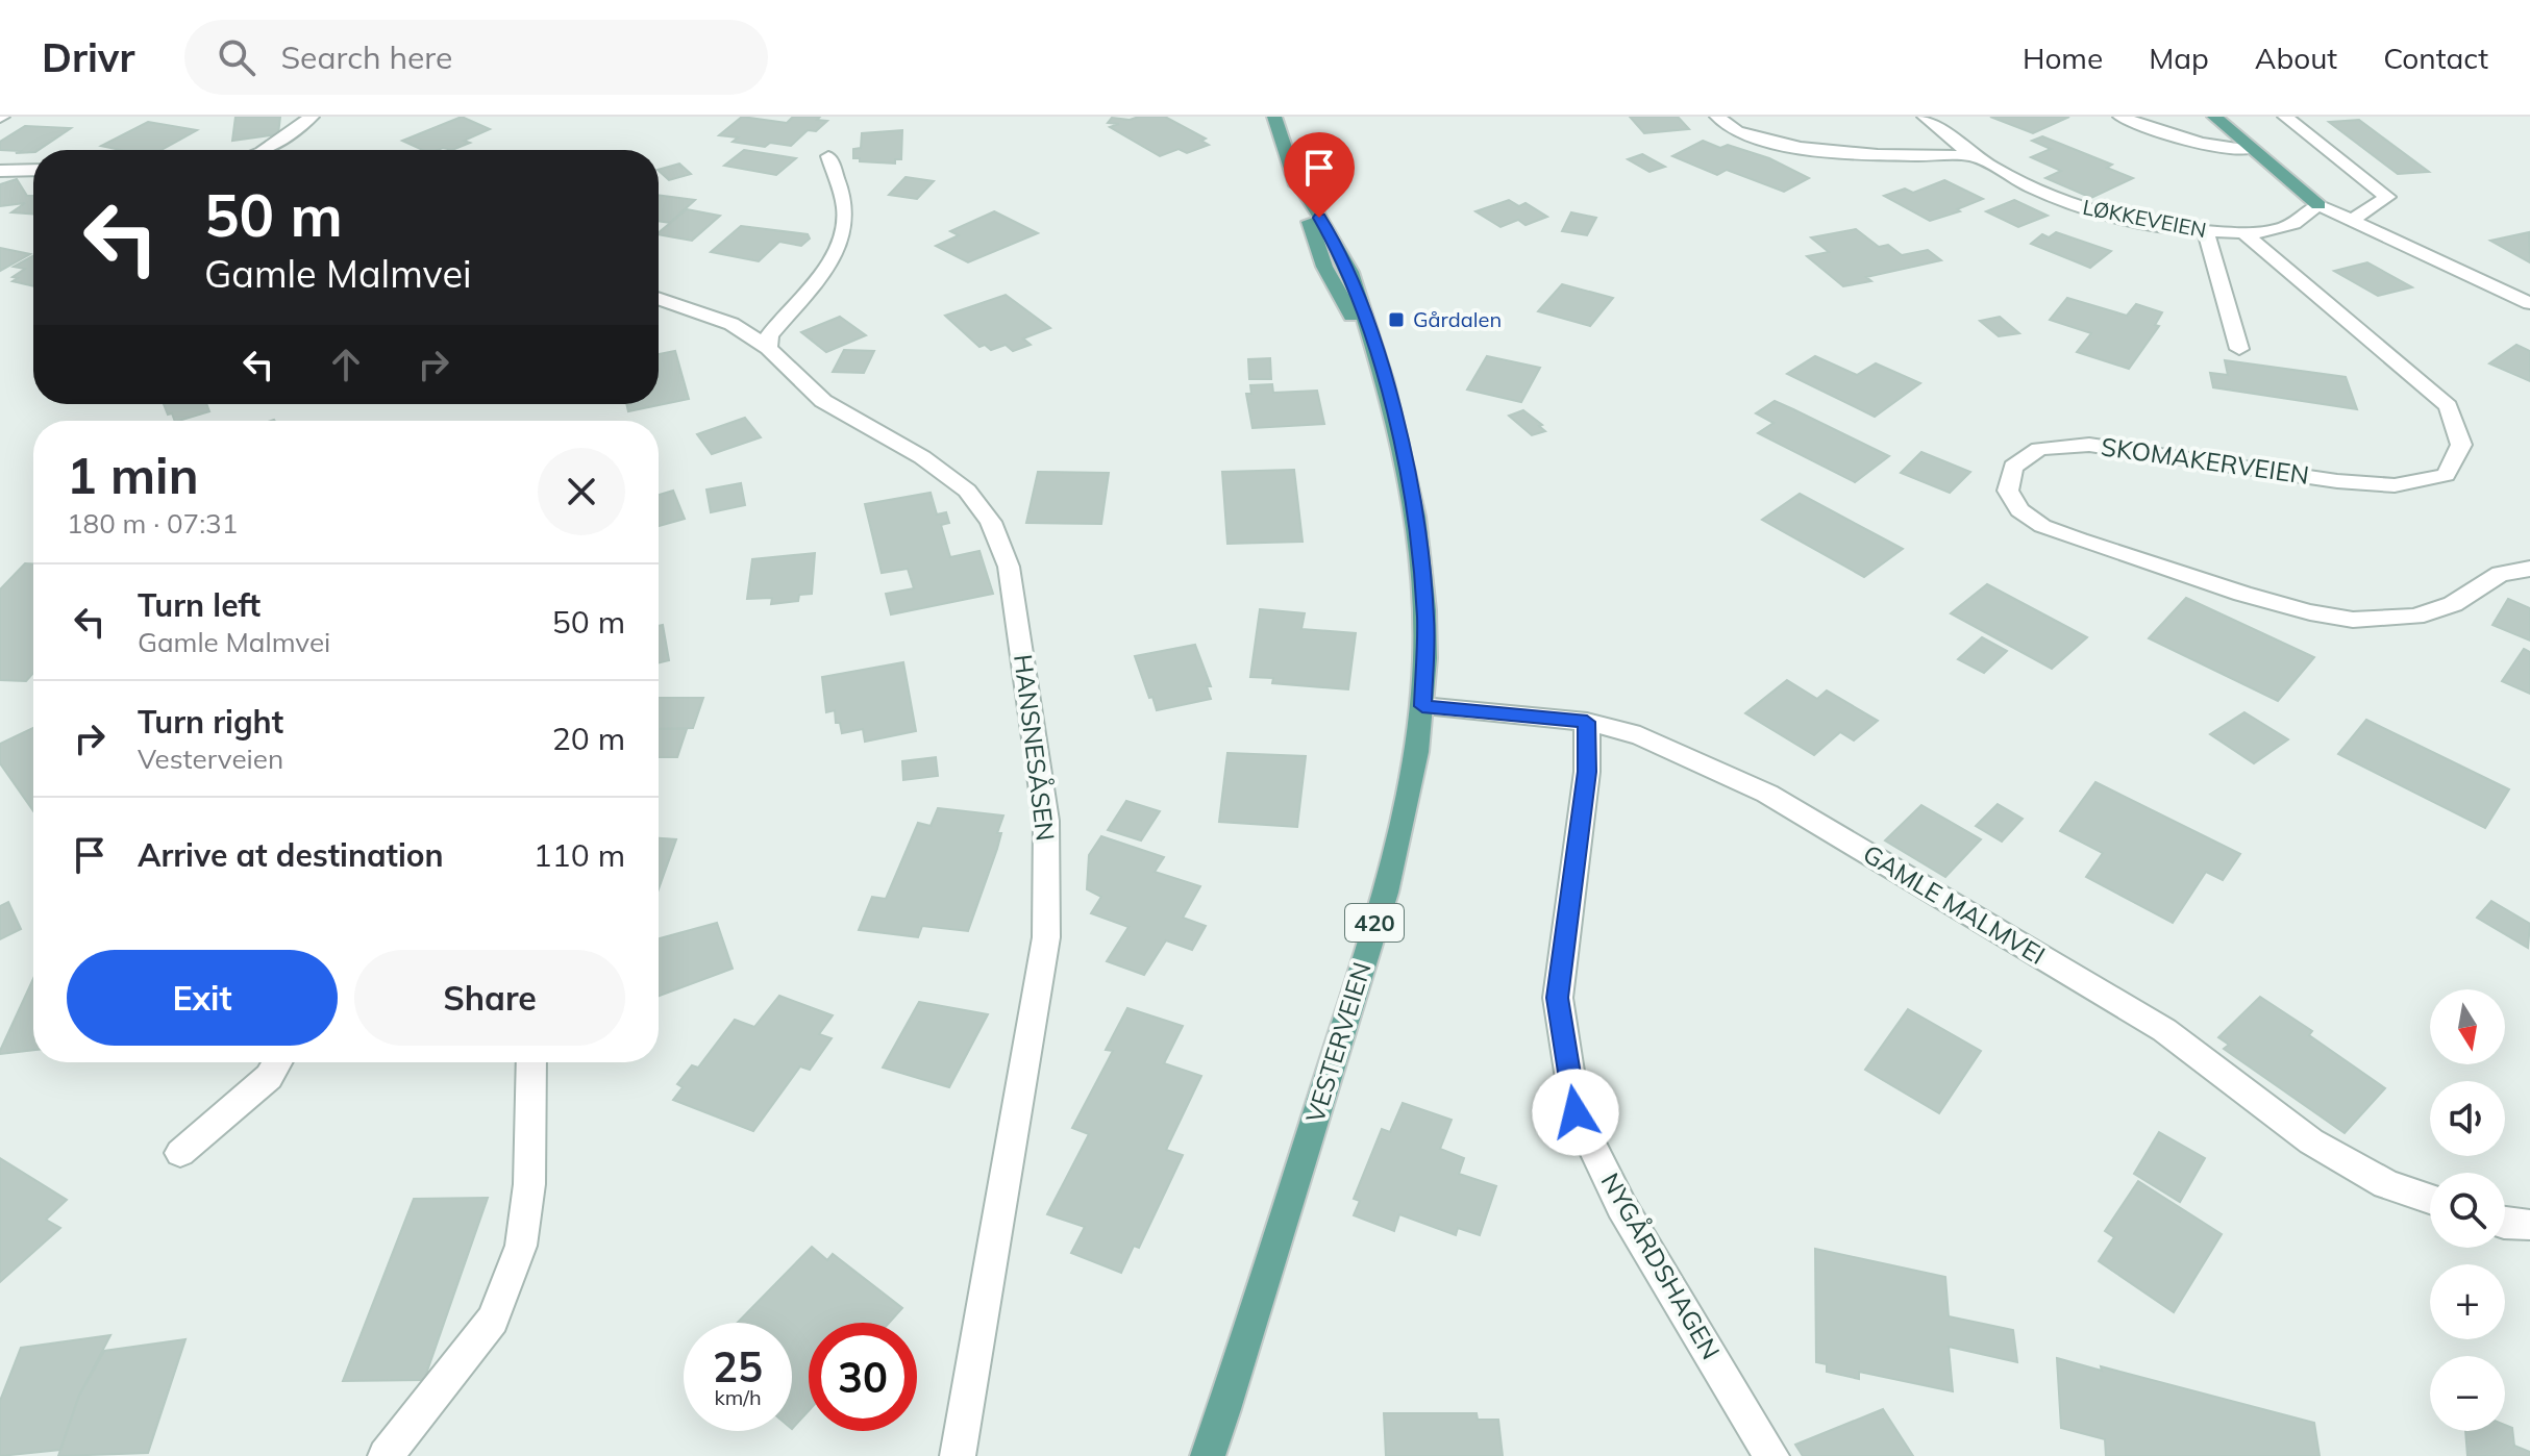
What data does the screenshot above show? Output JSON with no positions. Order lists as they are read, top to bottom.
{
  "streets": {
    "main road": ["420", "VESTERVEIEN"],
    "street": [
      "LØKKEVEIEN",
      "SKOMAKERVEIEN",
      "HANSNESÅSEN",
      "GAMLE MALMVEI",
      "NYGÅRDSHAGEN"
    ]
  },
  "crossings": [
    ["LØKKEVEIEN", "SKOMAKERVEIEN"],
    ["GAMLE MALMVEI", "VESTERVEIEN"],
    ["GAMLE MALMVEI", "NYGÅRDSHAGEN"]
  ],
  "places": {
    "transit": ["Gårdalen"]
  },
  "north": "bottom",
  "page": {
    "header": "Drivr",
    "search": "Search here",
    "nav": [
      "Home",
      "Map",
      "About",
      "Contact"
    ],
    "turn": ["50 m", "Gamle Malmvei"],
    "heading": ["1 min", "180 m · 07:31"],
    "list": [
      {
        "name": "Turn left",
        "note": "Gamle Malmvei",
        "value": "50 m"
      },
      {
        "name": "Turn right",
        "note": "Vesterveien",
        "value": "20 m"
      },
      {
        "name": "Arrive at destination",
        "value": "110 m"
      }
    ],
    "buttons": ["Exit", "Share"],
    "map_buttons": ["+", "−"],
    "speed": "25 km/h",
    "limit": "30"
  }
}
